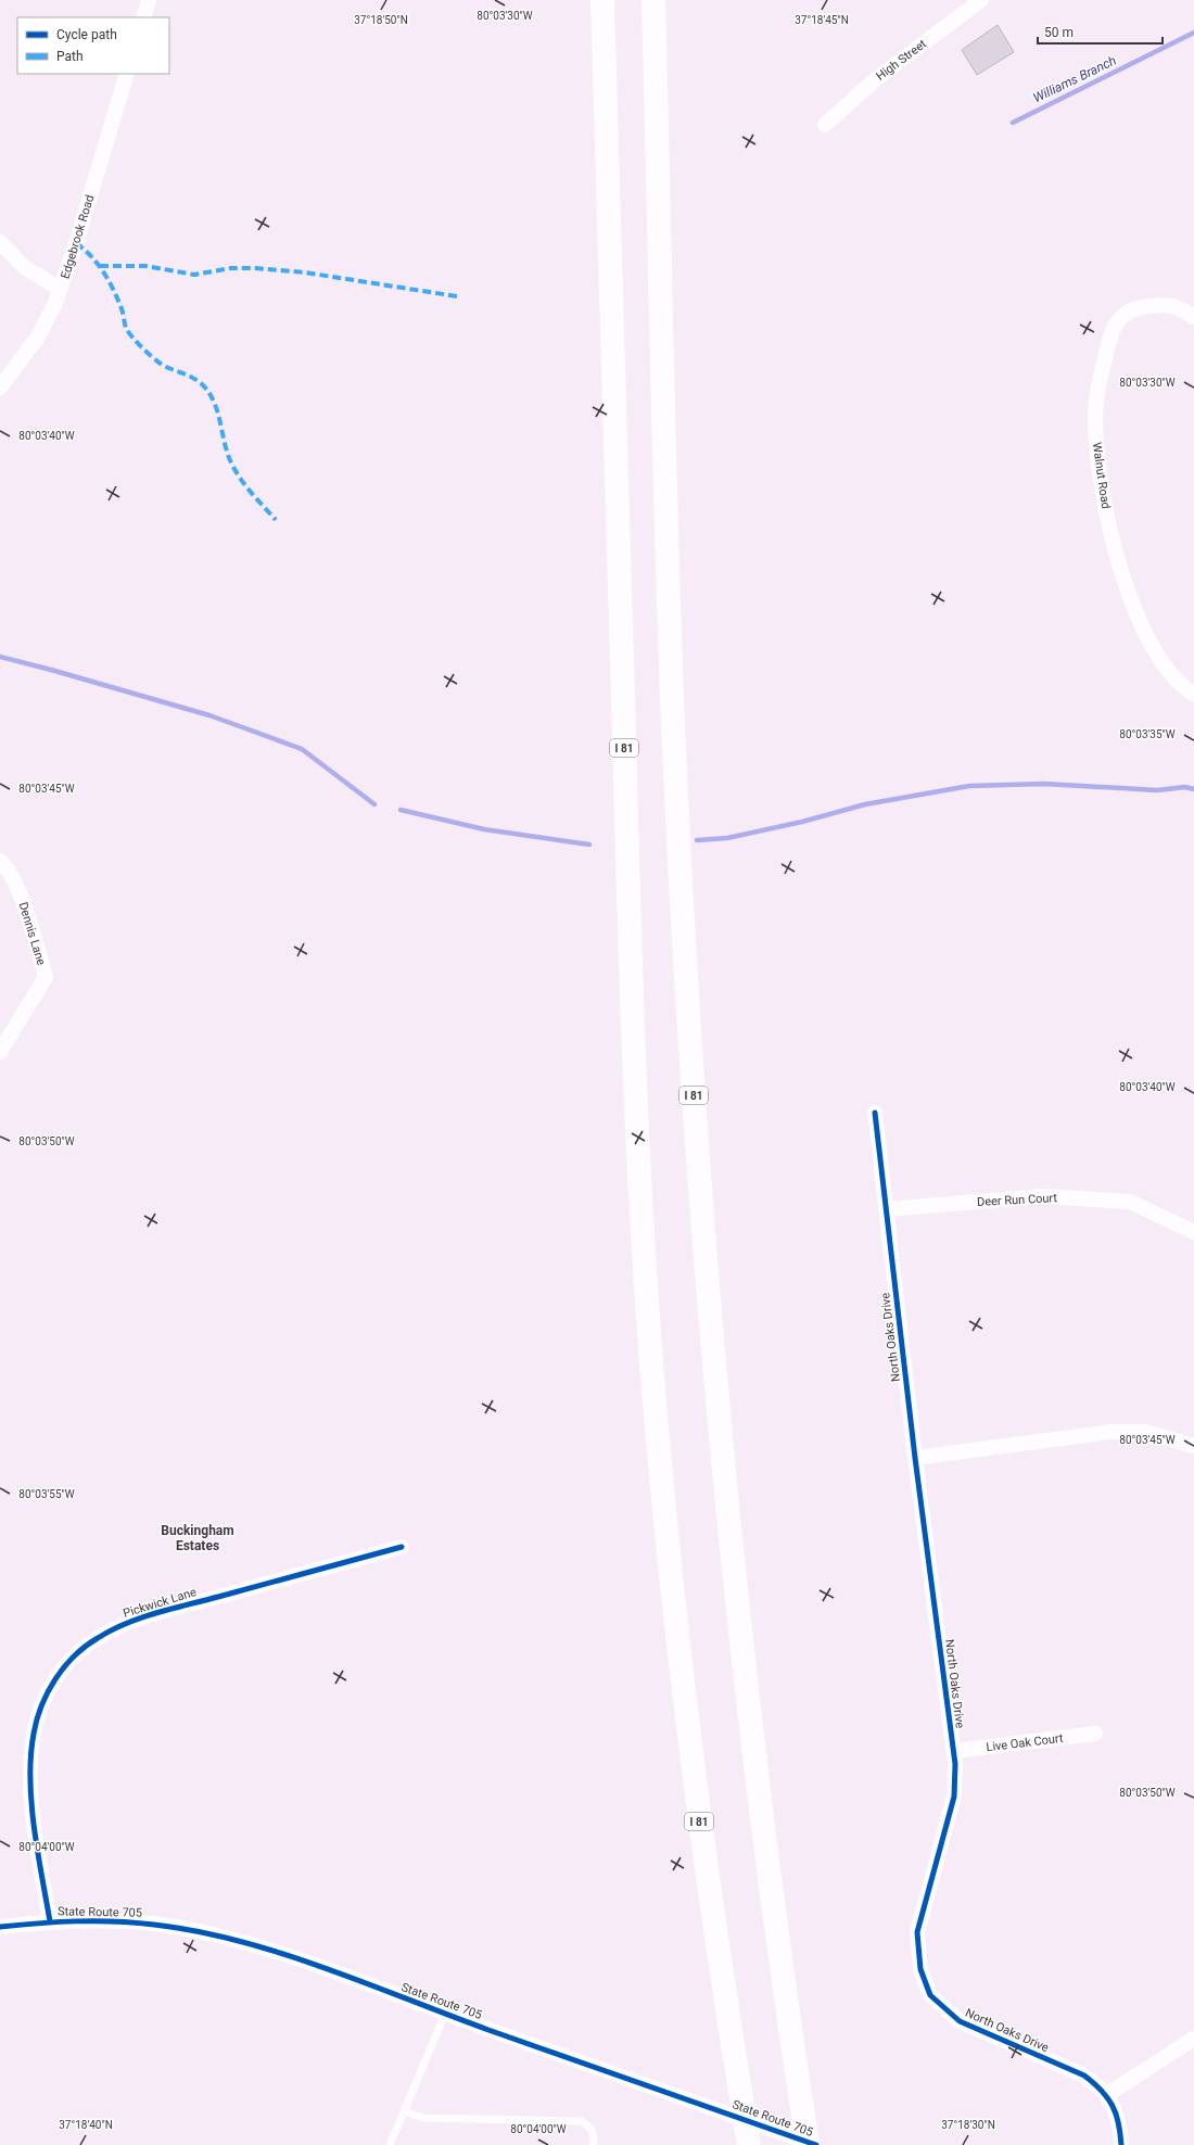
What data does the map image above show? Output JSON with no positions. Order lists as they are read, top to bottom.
{
  "streets": {
    "highway": ["I 81"],
    "street": [
      "High Street",
      "Edgebrook Road",
      "Walnut Road",
      "Dennis Lane",
      "Deer Run Court",
      "North Oaks Drive",
      "Pickwick Lane",
      "Live Oak Court",
      "State Route 705"
    ]
  },
  "crossings": [
    ["Deer Run Court", "North Oaks Drive"],
    ["North Oaks Drive", "Live Oak Court"],
    ["Pickwick Lane", "State Route 705"]
  ],
  "districts": ["Buckingham Estates"],
  "water": ["Williams Branch"],
  "legend": ["Cycle path", "Path"],
  "scale_bar": "50 m",
  "coordinates": [
    "80°03'30\"W",
    "37°18'50\"N",
    "37°18'45\"N",
    "80°03'40\"W",
    "80°03'35\"W",
    "80°03'45\"W",
    "80°03'50\"W",
    "80°03'55\"W",
    "80°04'00\"W",
    "37°18'40\"N",
    "37°18'30\"N"
  ]
}
